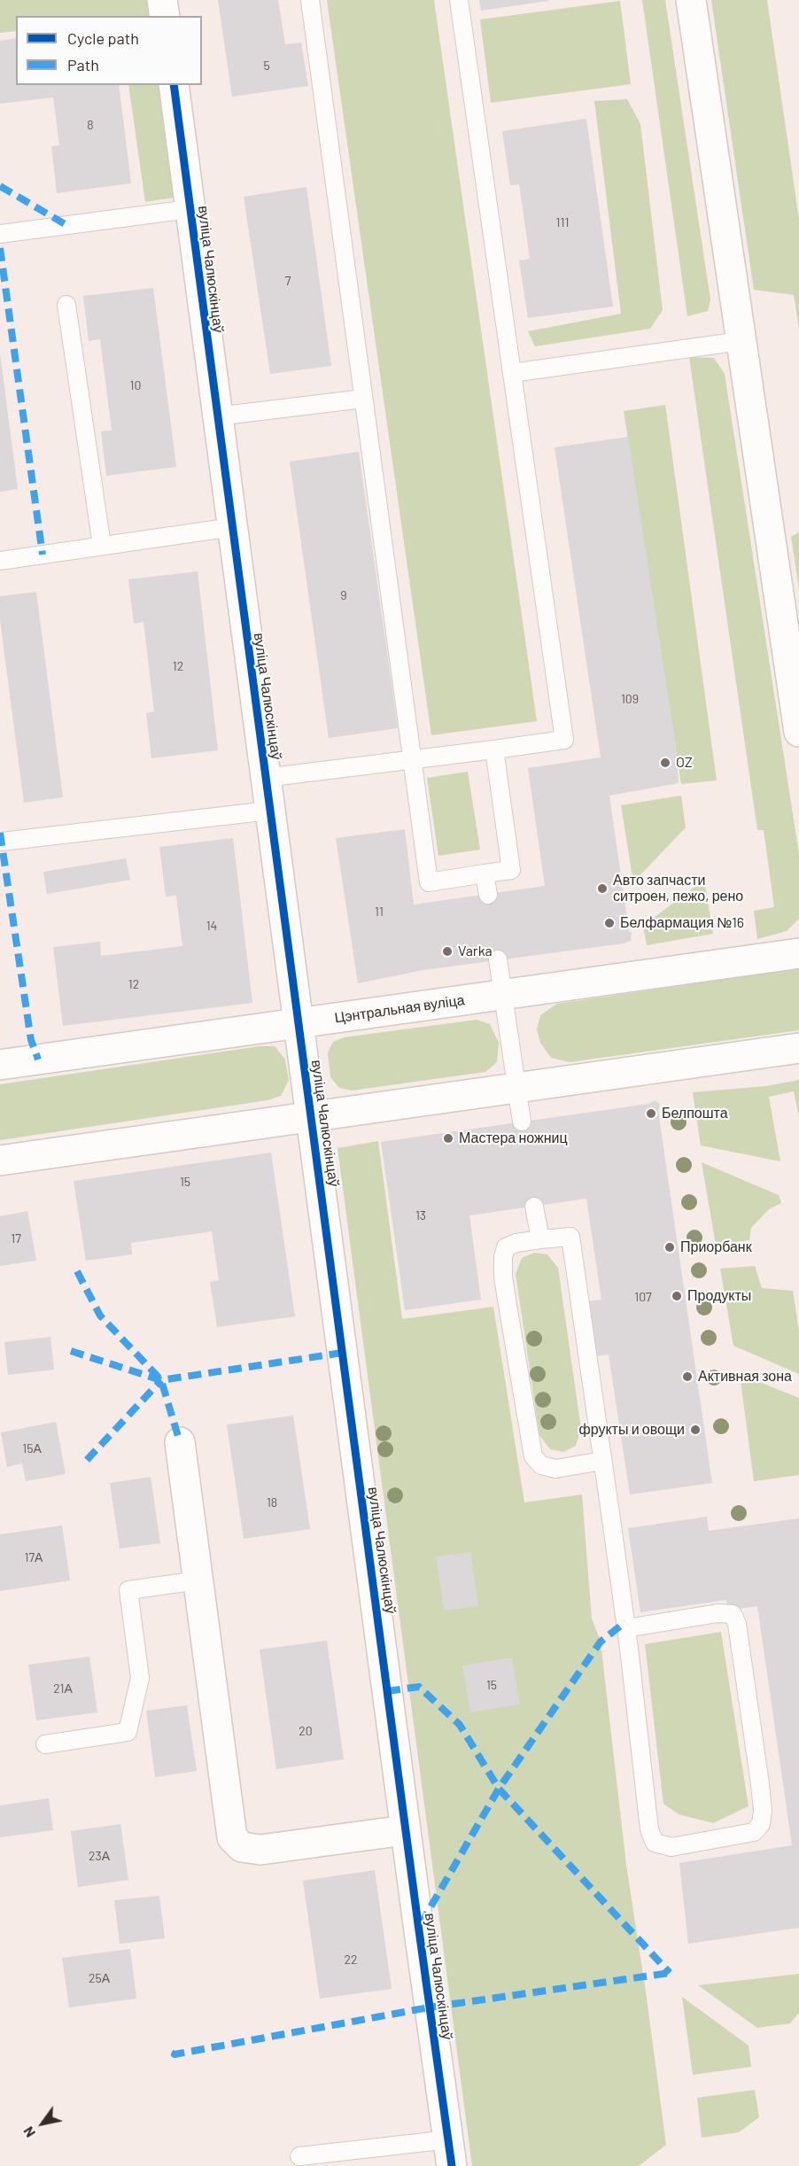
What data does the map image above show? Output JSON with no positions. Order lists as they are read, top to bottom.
{
  "streets": {
    "street": ["вуліца Чалюскінцаў", "Цэнтральная вуліца"]
  },
  "crossings": [
    ["вуліца Чалюскінцаў", "Цэнтральная вуліца"]
  ],
  "places": [
    "OZ",
    "Авто запчасти ситроен, пежо, рено",
    "Белфармация №16",
    "Varka",
    "Белпошта",
    "Мастера ножниц",
    "Приорбанк",
    "Продукты",
    "Активная зона",
    "фрукты и овощи"
  ],
  "house_numbers": [
    "5",
    "8",
    "111",
    "7",
    "10",
    "9",
    "12",
    "109",
    "11",
    "14",
    "12",
    "15",
    "13",
    "17",
    "107",
    "15А",
    "18",
    "17А",
    "15",
    "21А",
    "20",
    "23А",
    "22",
    "25А"
  ],
  "legend": ["Cycle path", "Path"],
  "north": "bottom left"
}
